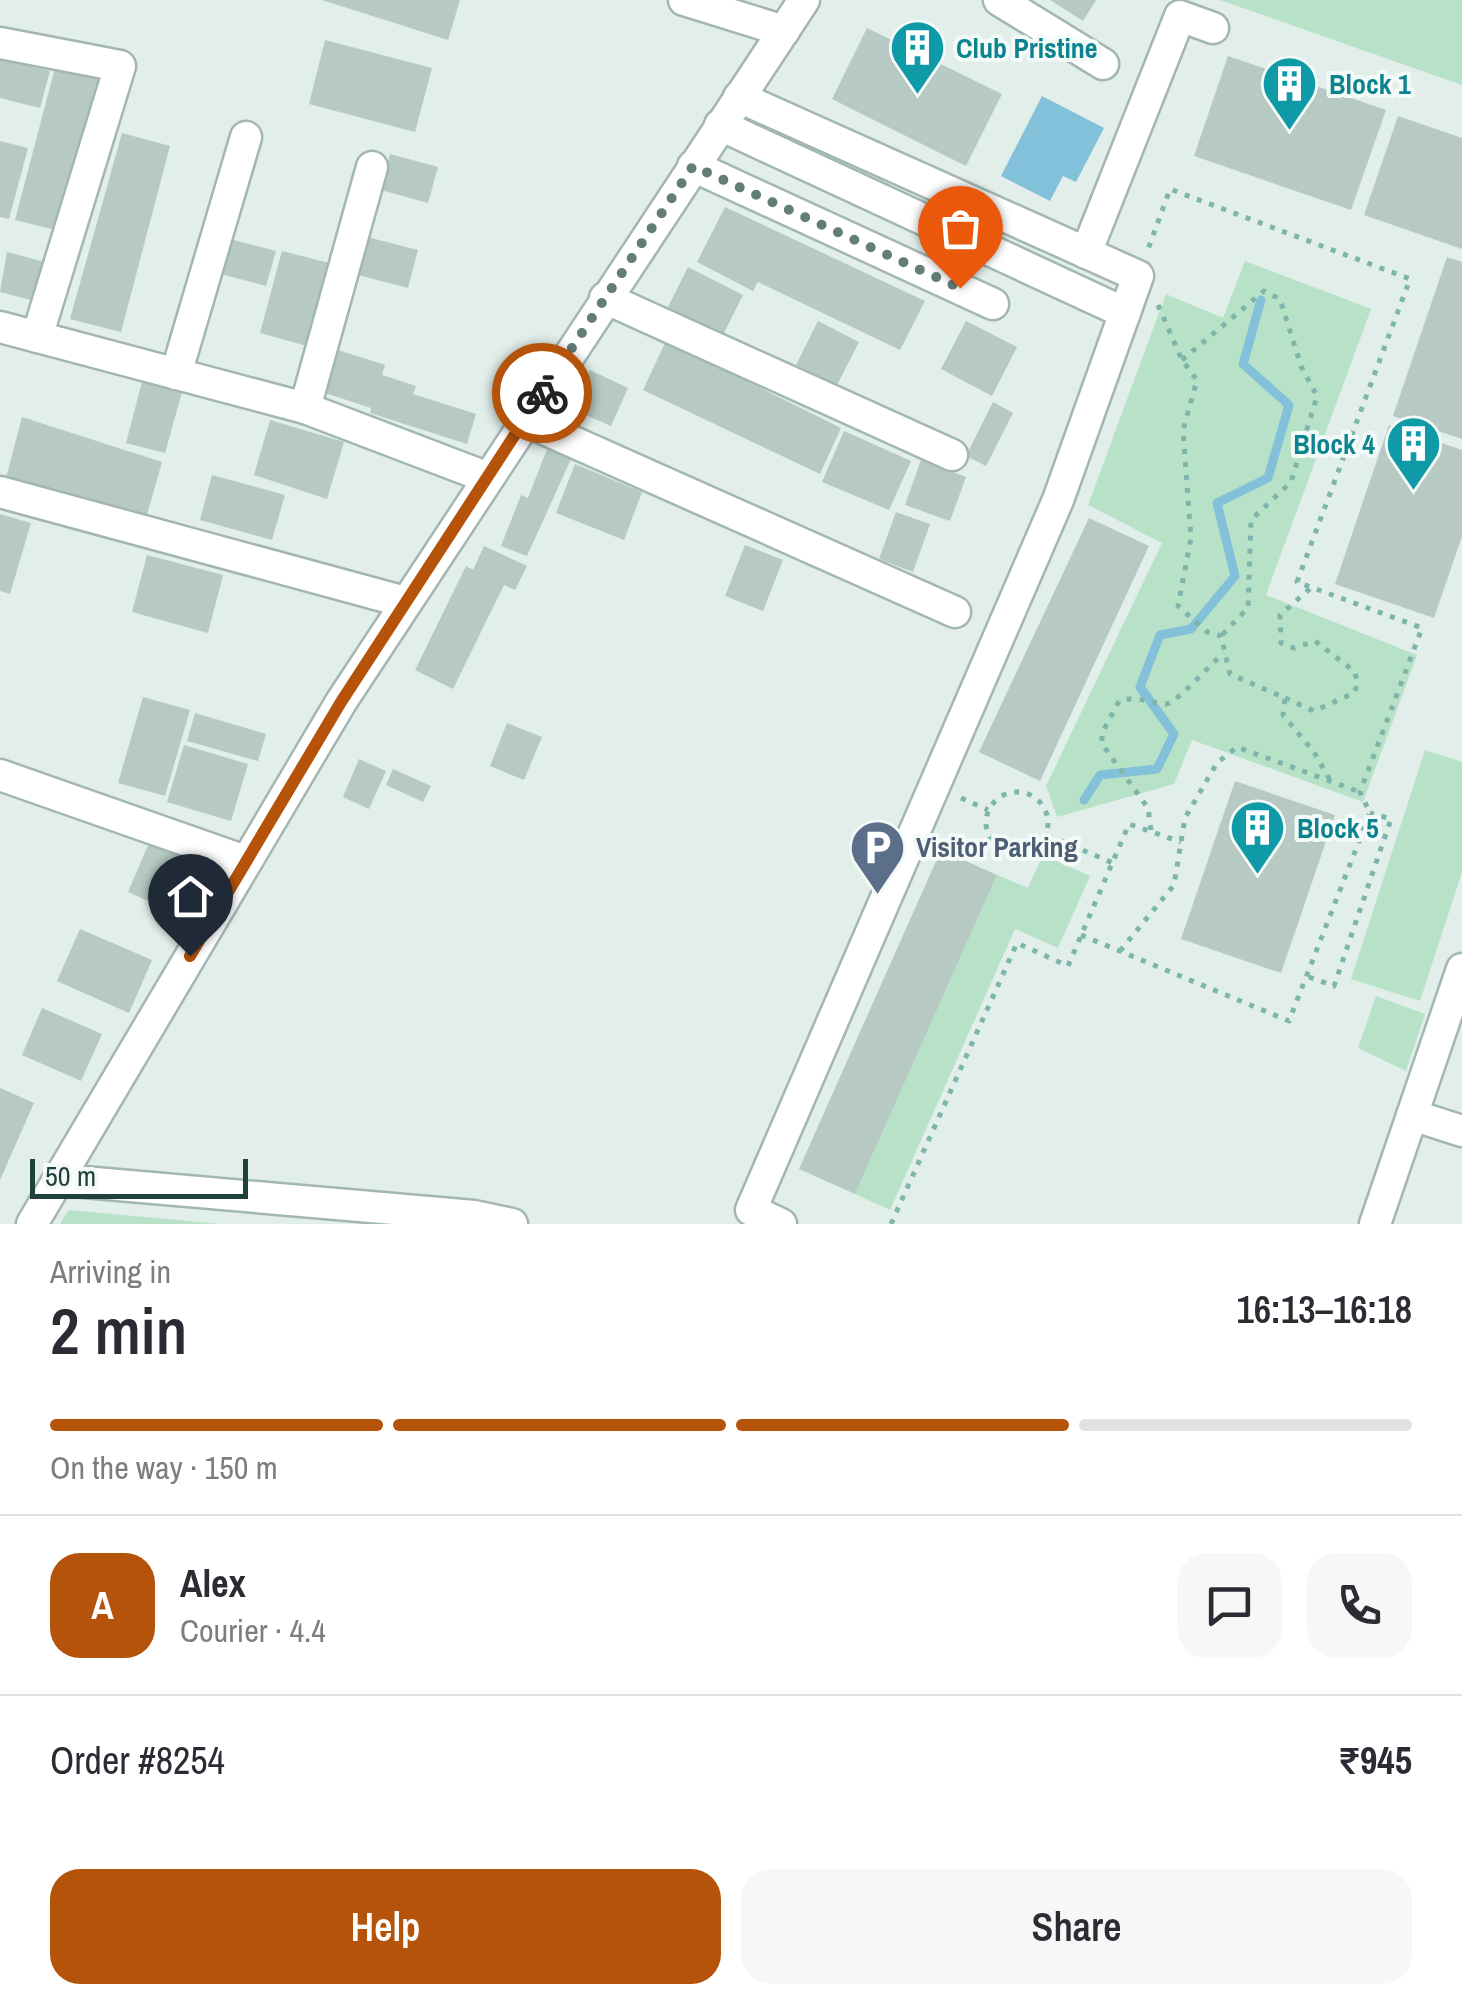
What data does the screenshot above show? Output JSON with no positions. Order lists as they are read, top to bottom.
{
  "places": {
    "building": [
      "Club Pristine",
      "Block 1",
      "Block 4",
      "Block 5"
    ],
    "parking": ["Visitor Parking"]
  },
  "scale_bar": "50 m",
  "page": {
    "scale": "50 m",
    "heading": ["2 min", "Arriving in", "16:13–16:18"],
    "panel": [
      "Alex",
      "Courier · 4.4",
      "Order #8254",
      "₹945"
    ],
    "bar": "On the way · 150 m",
    "round": "A",
    "buttons": ["Help", "Share"]
  }
}
